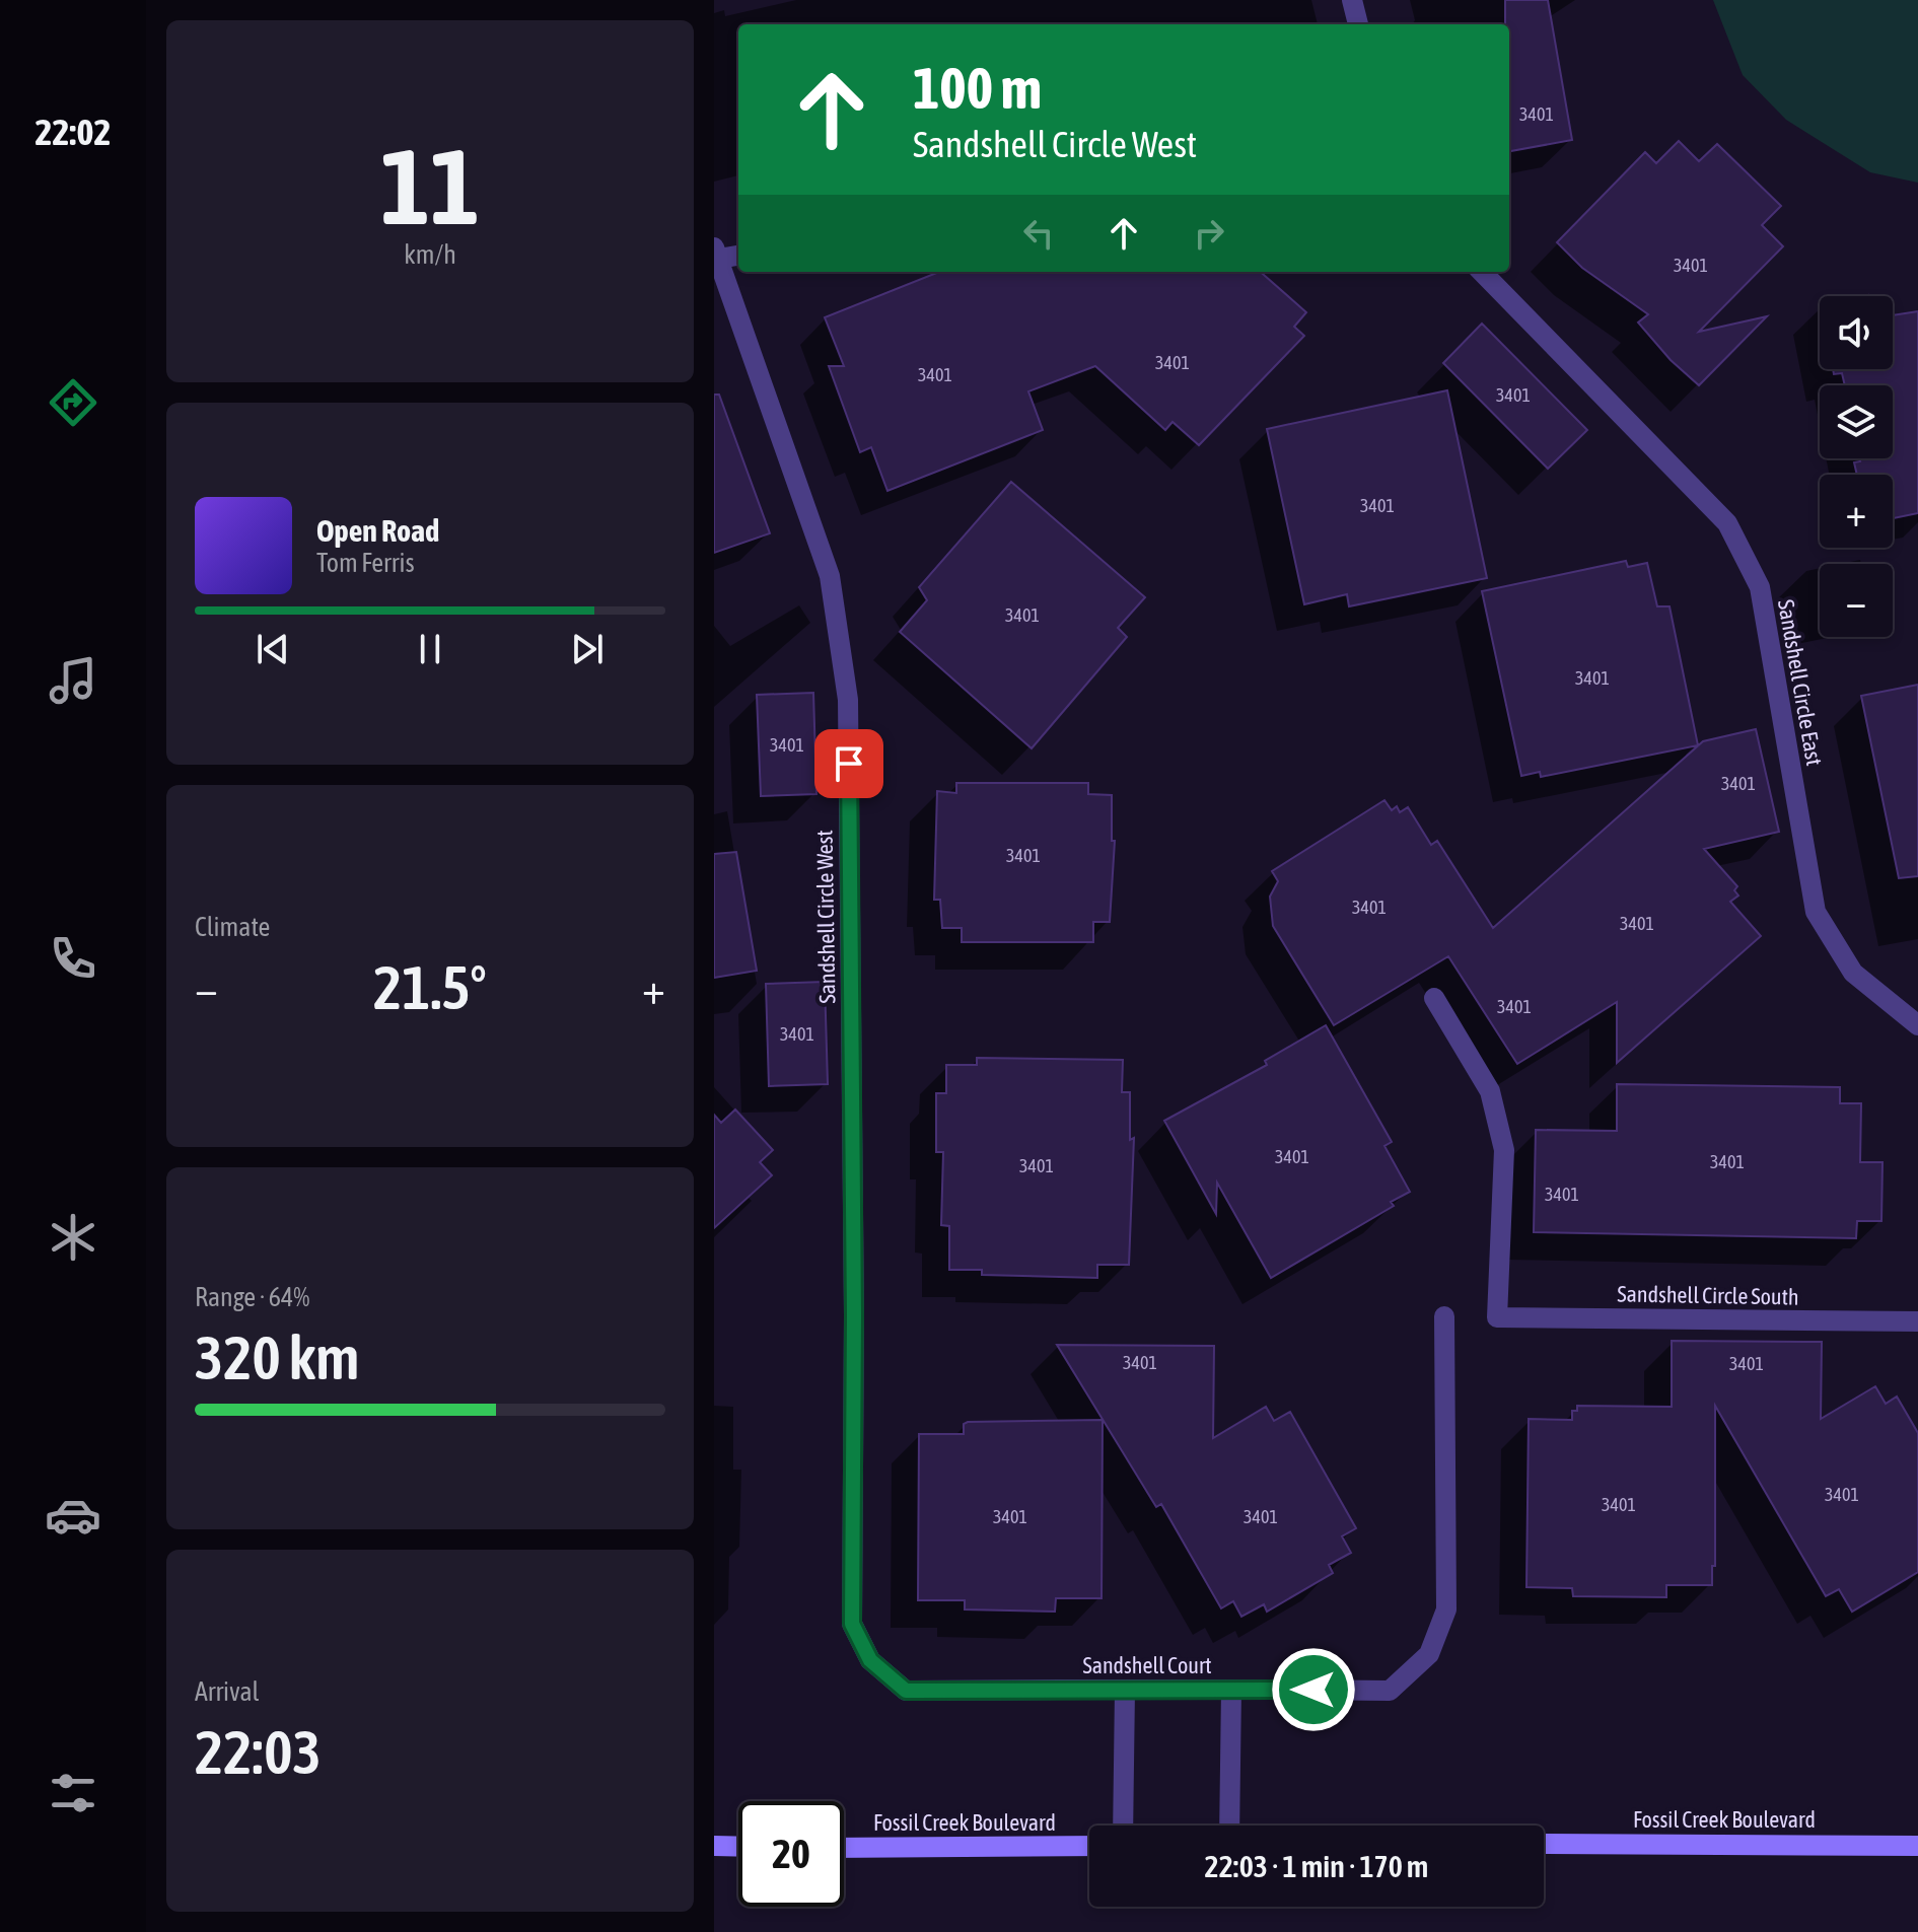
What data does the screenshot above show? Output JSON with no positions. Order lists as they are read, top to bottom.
{
  "streets": {
    "main road": ["Fossil Creek Boulevard"],
    "street": [
      "Sandshell Circle East",
      "Sandshell Circle West",
      "Sandshell Circle South",
      "Sandshell Court"
    ]
  },
  "crossings": [
    ["Sandshell Circle West", "Sandshell Court"]
  ],
  "house_numbers": [
    "3401",
    "3401",
    "3401",
    "3401",
    "3401",
    "3401",
    "3401",
    "3401",
    "3401",
    "3401",
    "3401",
    "3401",
    "3401",
    "3401",
    "3401",
    "3401",
    "3401",
    "3401",
    "3401",
    "3401",
    "3401",
    "3401",
    "3401",
    "3401",
    "3401"
  ],
  "page": {
    "tabs": "22:02",
    "tile": [
      ["11", "km/h"],
      "Climate",
      ["Range · 64%", "320 km"],
      ["Arrival", "22:03"]
    ],
    "turn": ["100 m", "Sandshell Circle West"],
    "map_buttons": ["+", "−"],
    "song": ["Open Road", "Tom Ferris"],
    "heat": ["−", "21.5°", "+"],
    "limit": "20",
    "trip": "22:03 · 1 min · 170 m"
  }
}
